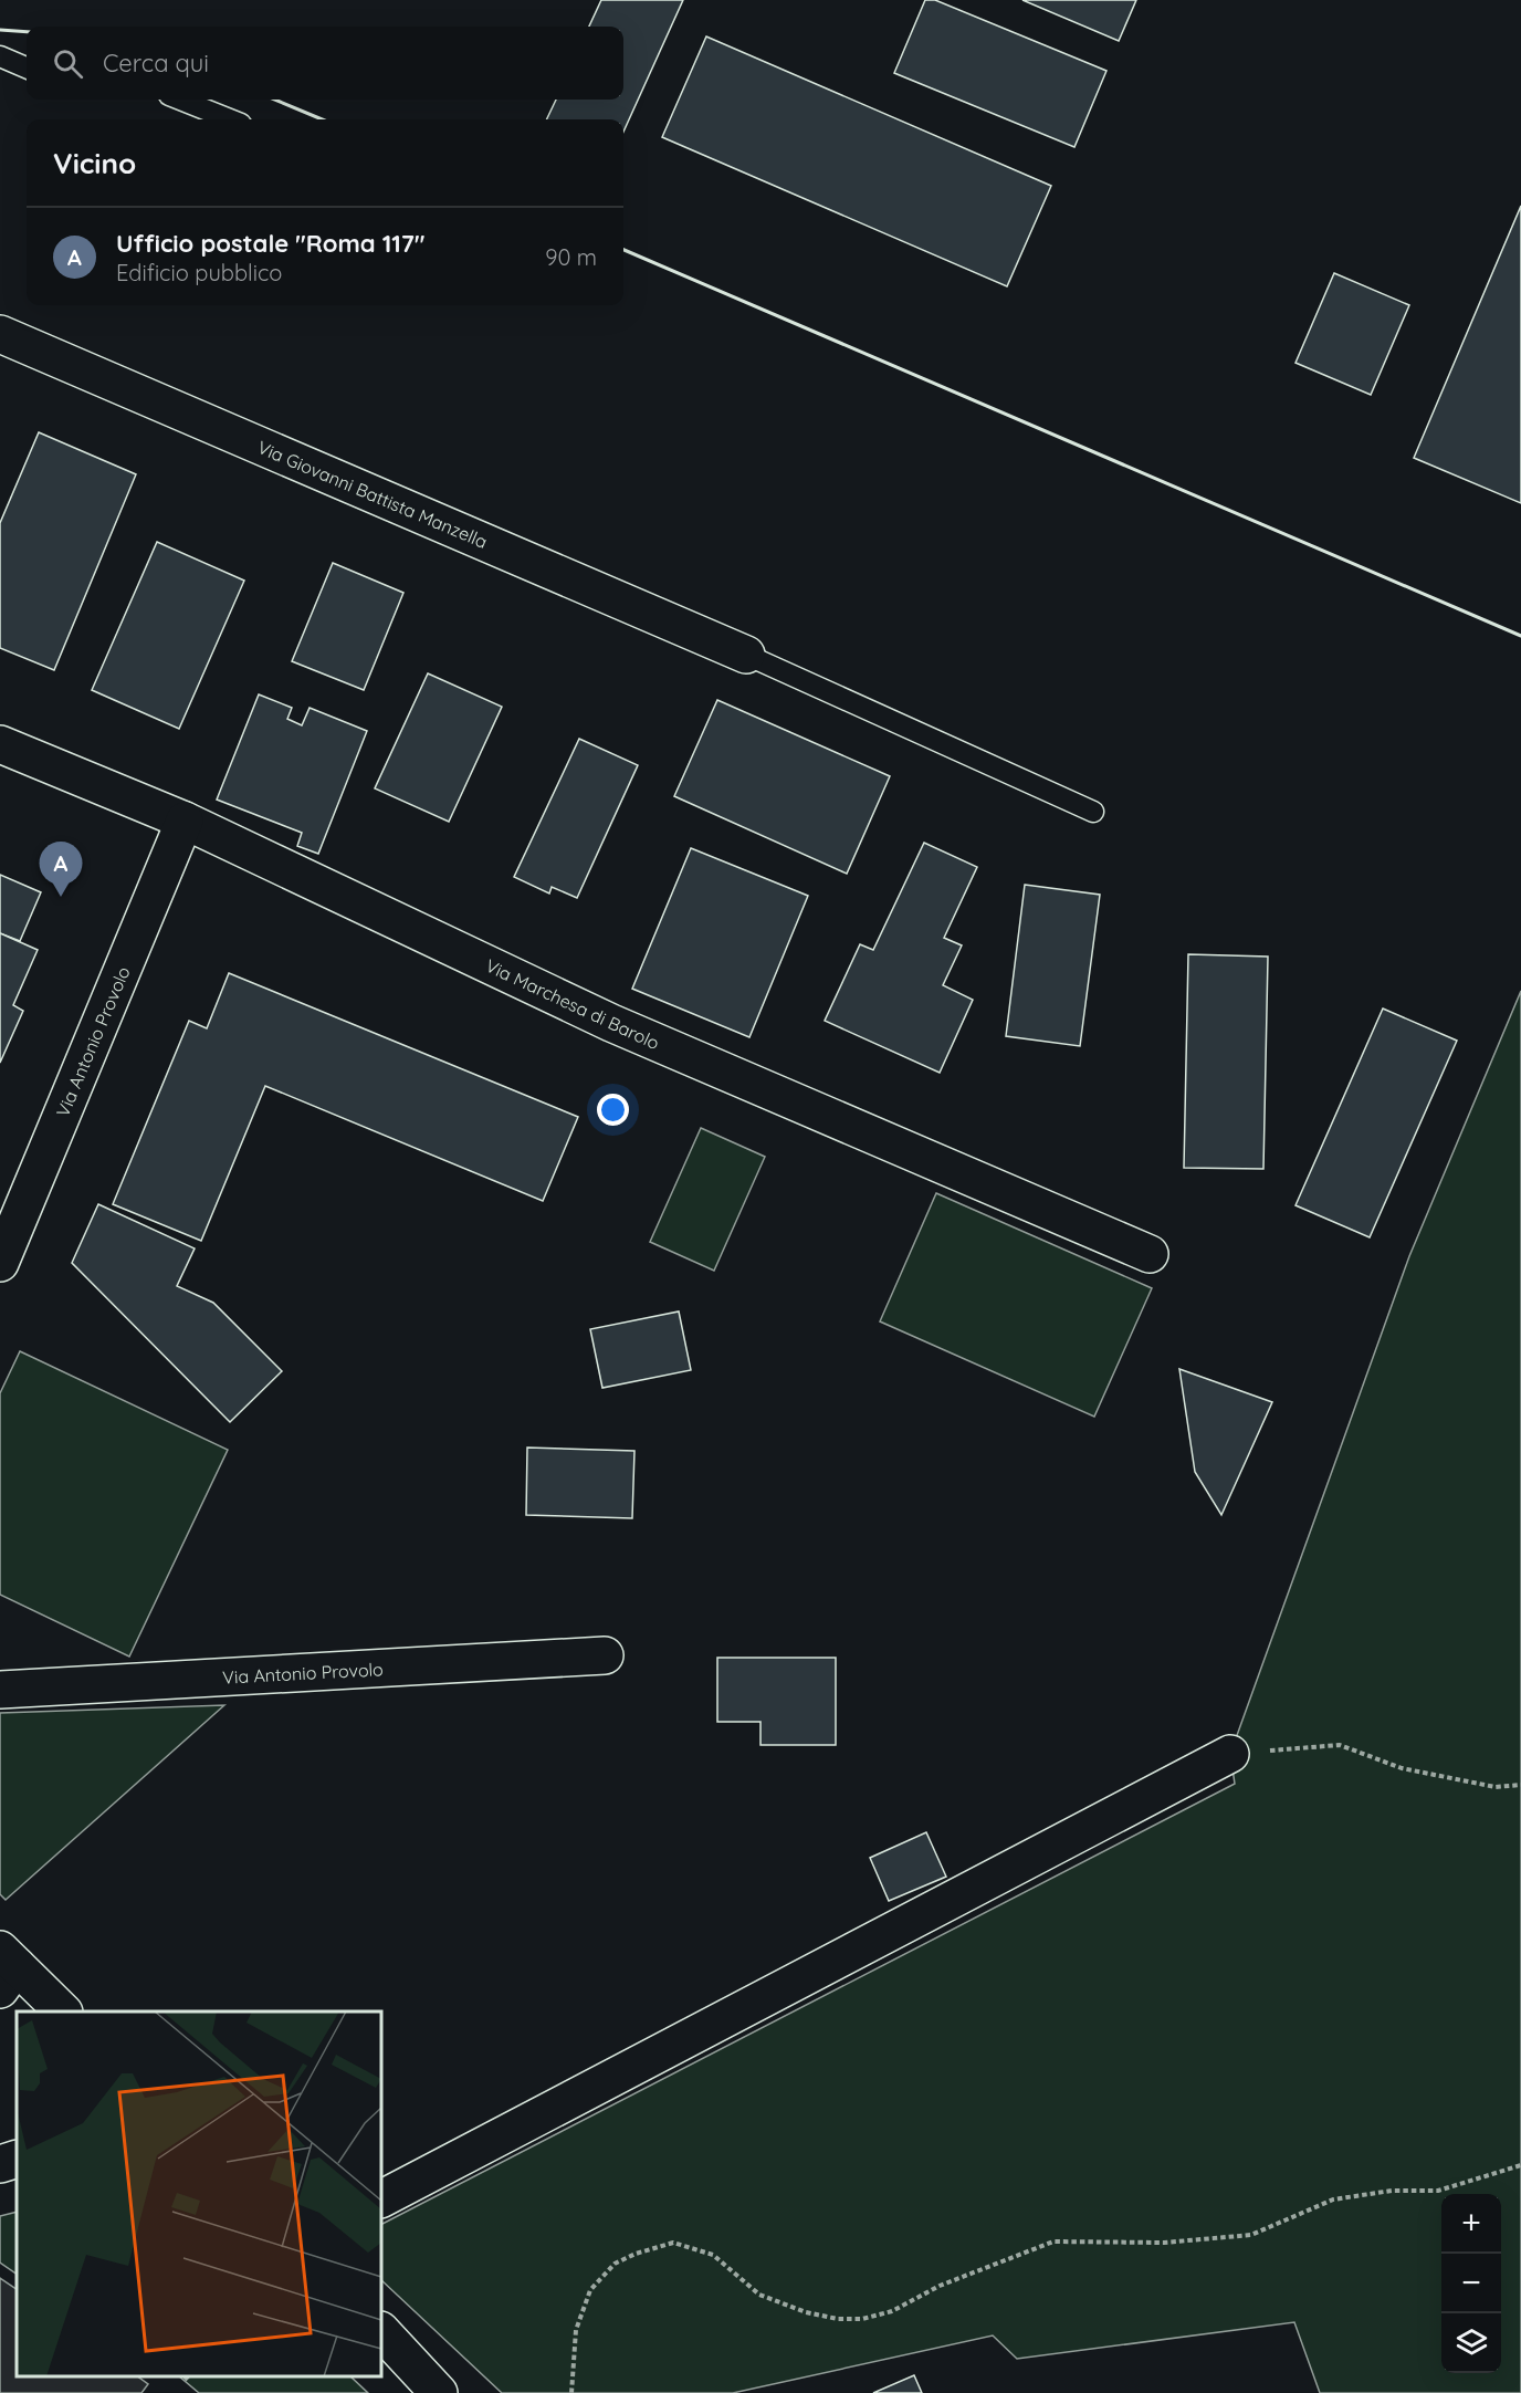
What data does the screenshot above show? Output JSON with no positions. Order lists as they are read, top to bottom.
{
  "streets": {
    "street": ["Via Giovanni Battista Manzella", "Via Marchesa di Barolo", "Via Antonio Provolo"]
  },
  "crossings": [
    ["Via Marchesa di Barolo", "Via Antonio Provolo"]
  ],
  "page": {
    "search": "Cerca qui",
    "heading": "Vicino",
    "list": [
      {
        "mark": "A",
        "name": "Ufficio postale \"Roma 117\"",
        "note": "Edificio pubblico",
        "value": "90 m"
      }
    ],
    "pins": "A",
    "map_buttons": ["+", "−"]
  }
}
